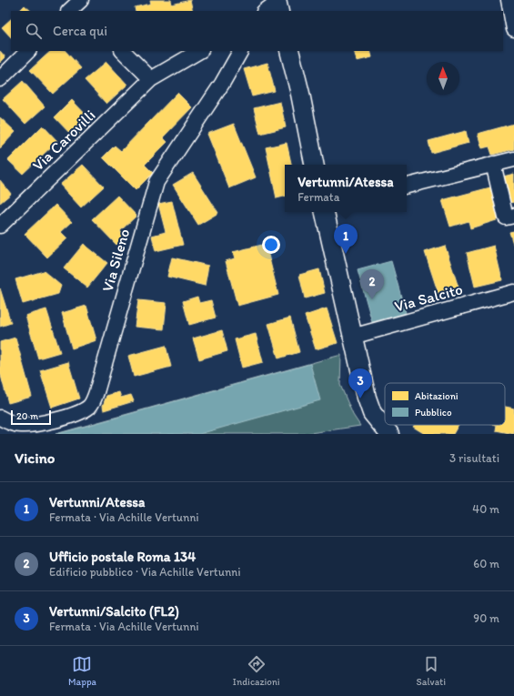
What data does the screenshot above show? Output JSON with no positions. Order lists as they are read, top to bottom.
{
  "streets": {
    "street": ["Via Carovilli", "Via Sileno", "Via Salcito"]
  },
  "legend": ["Abitazioni", "Pubblico"],
  "scale_bar": "20 m",
  "north": "top",
  "page": {
    "search": "Cerca qui",
    "popup": ["Vertunni/Atessa", "Fermata"],
    "pins": ["1", "2", "3"],
    "scale": "20 m",
    "heading": ["Vicino", "3 risultati"],
    "list": [
      {
        "mark": "1",
        "name": "Vertunni/Atessa",
        "note": "Fermata · Via Achille Vertunni",
        "value": "40 m"
      },
      {
        "mark": "2",
        "name": "Ufficio postale Roma 134",
        "note": "Edificio pubblico · Via Achille Vertunni",
        "value": "60 m"
      },
      {
        "mark": "3",
        "name": "Vertunni/Salcito (FL2)",
        "note": "Fermata · Via Achille Vertunni",
        "value": "90 m"
      }
    ],
    "nav": ["Mappa", "Indicazioni", "Salvati"]
  }
}
